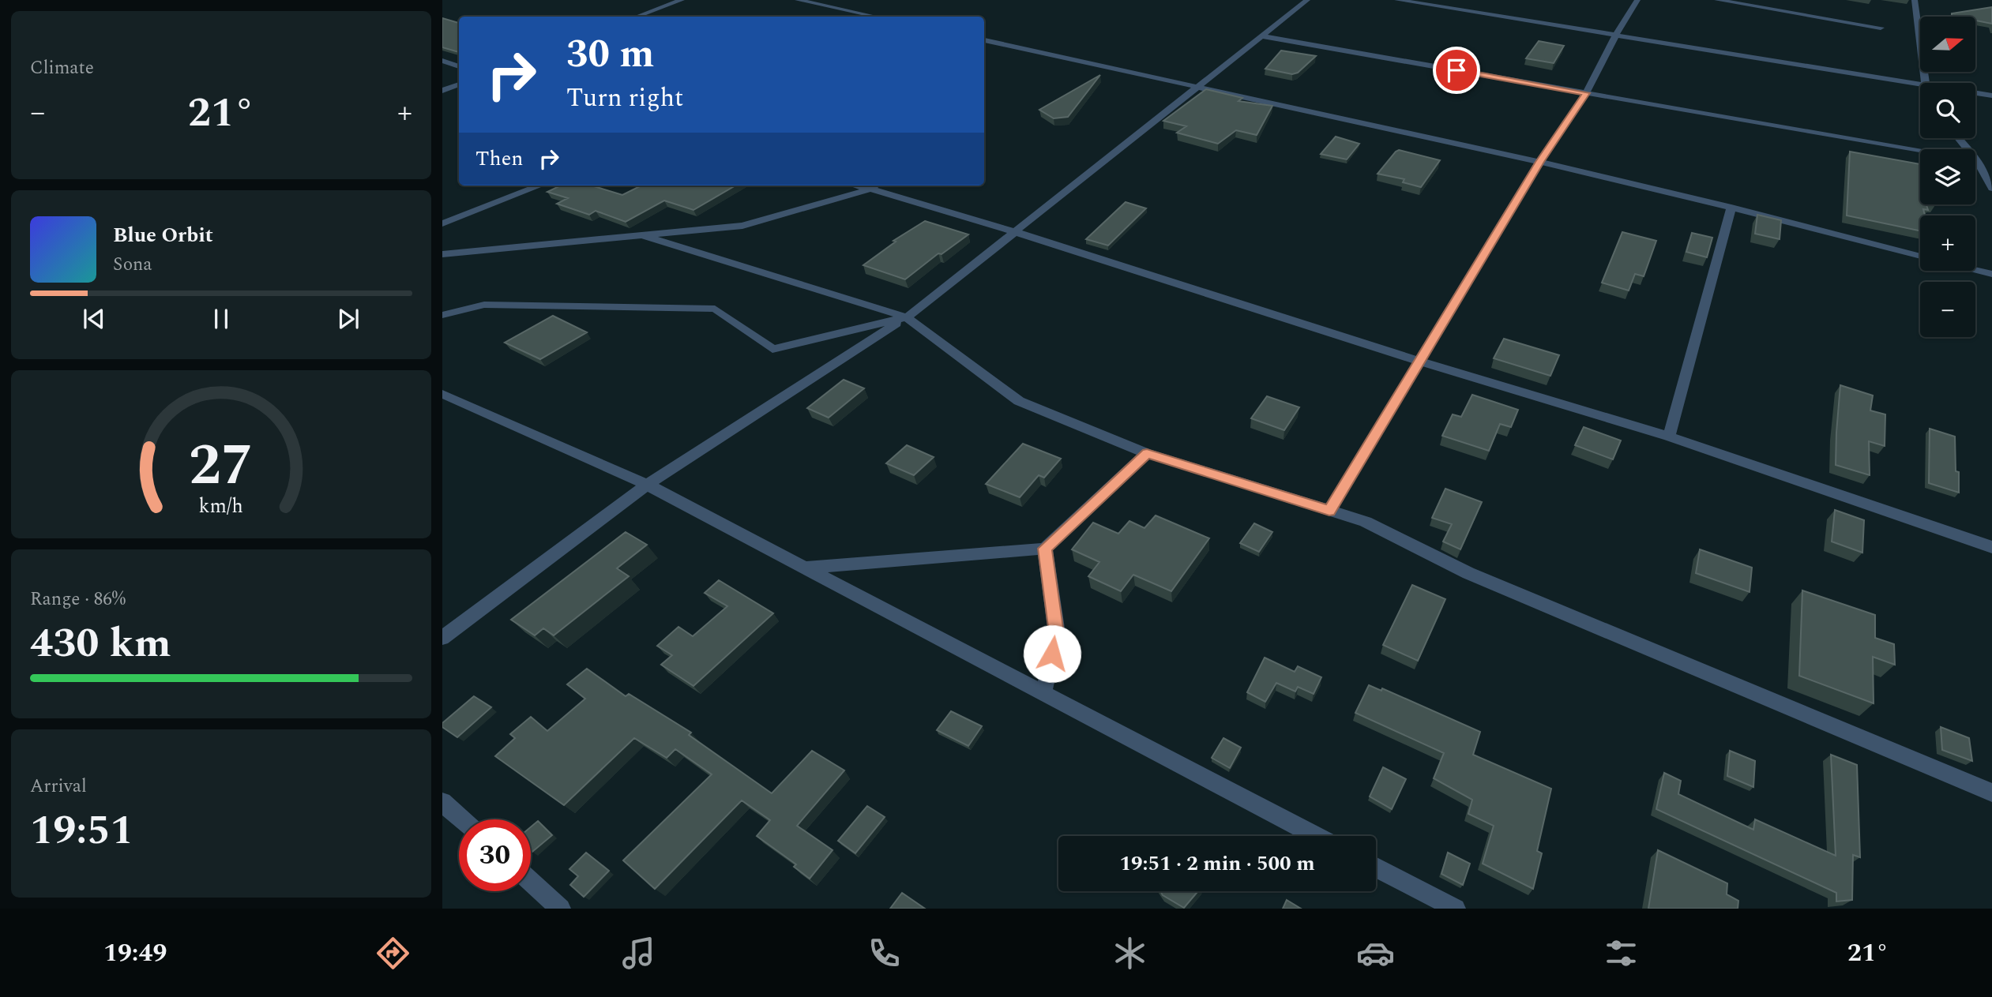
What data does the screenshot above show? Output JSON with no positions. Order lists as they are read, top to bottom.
{
  "north": "right",
  "page": {
    "tile": [
      "Climate",
      ["Range · 86%", "430 km"],
      ["Arrival", "19:51"]
    ],
    "map_buttons": ["+", "−"],
    "turn": ["30 m", "Turn right"],
    "heat": ["−", "21°", "+"],
    "then": "Then",
    "song": ["Blue Orbit", "Sona"],
    "limit": "30",
    "trip": "19:51 · 2 min · 500 m",
    "tabs": ["19:49", "21°"],
    "gauge": ["27", "km/h"]
  }
}
